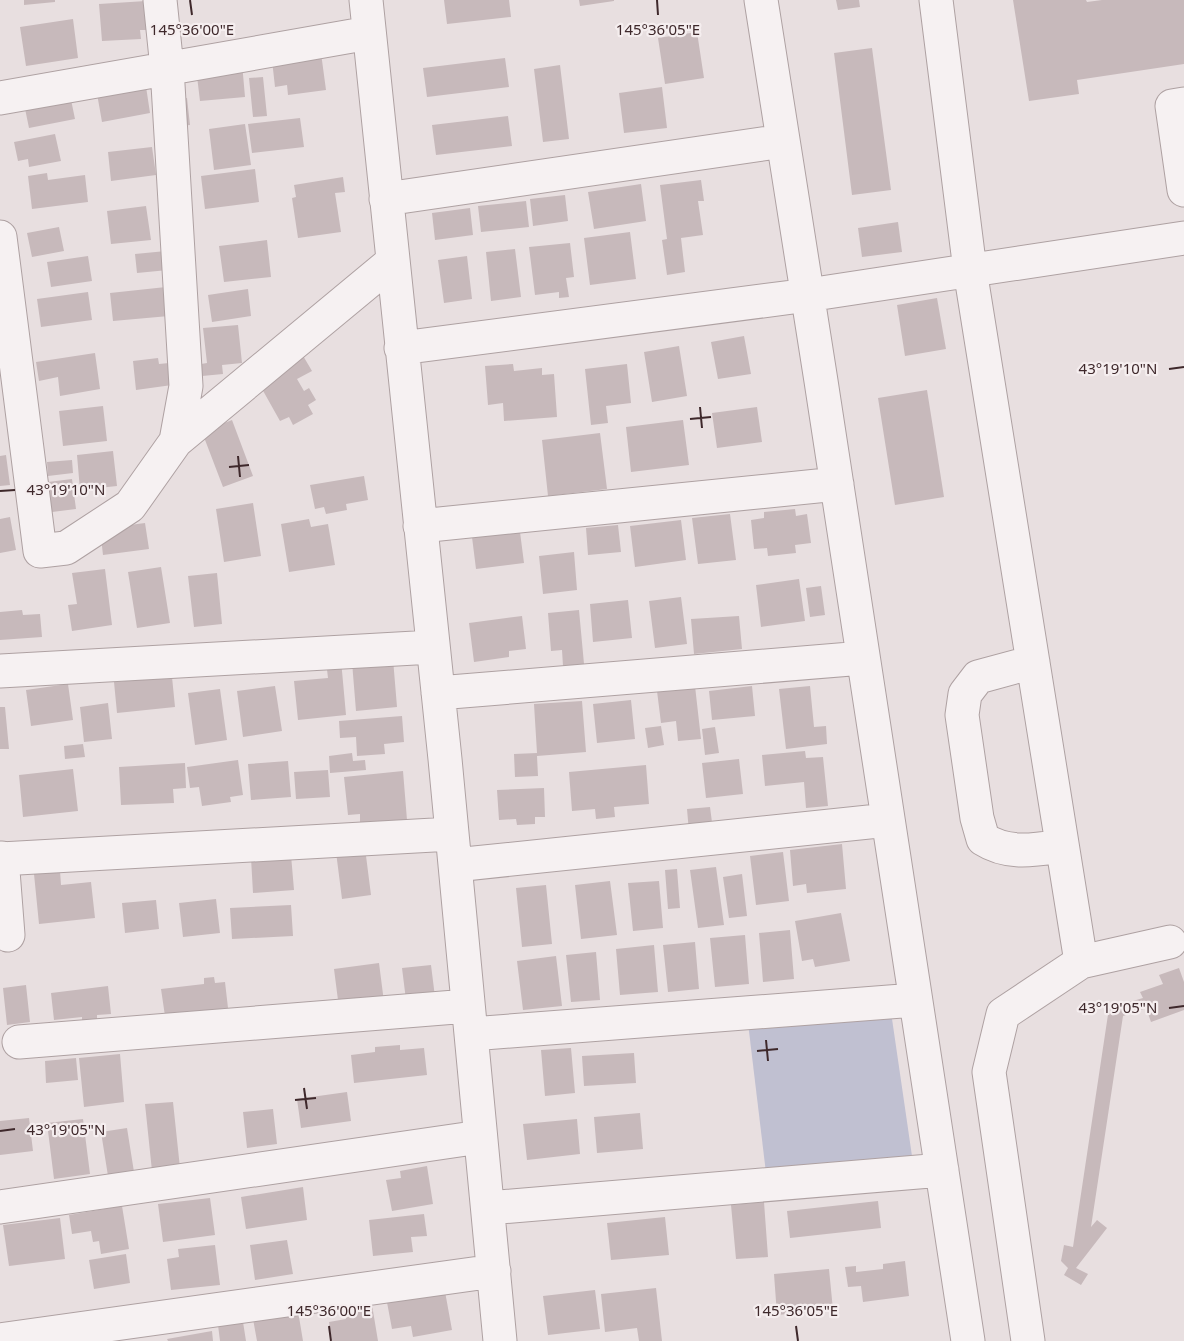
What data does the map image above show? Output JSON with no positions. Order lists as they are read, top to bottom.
{
  "coordinates": [
    "145°36'00\"E",
    "145°36'05\"E",
    "43°19'10\"N",
    "43°19'05\"N"
  ]
}
